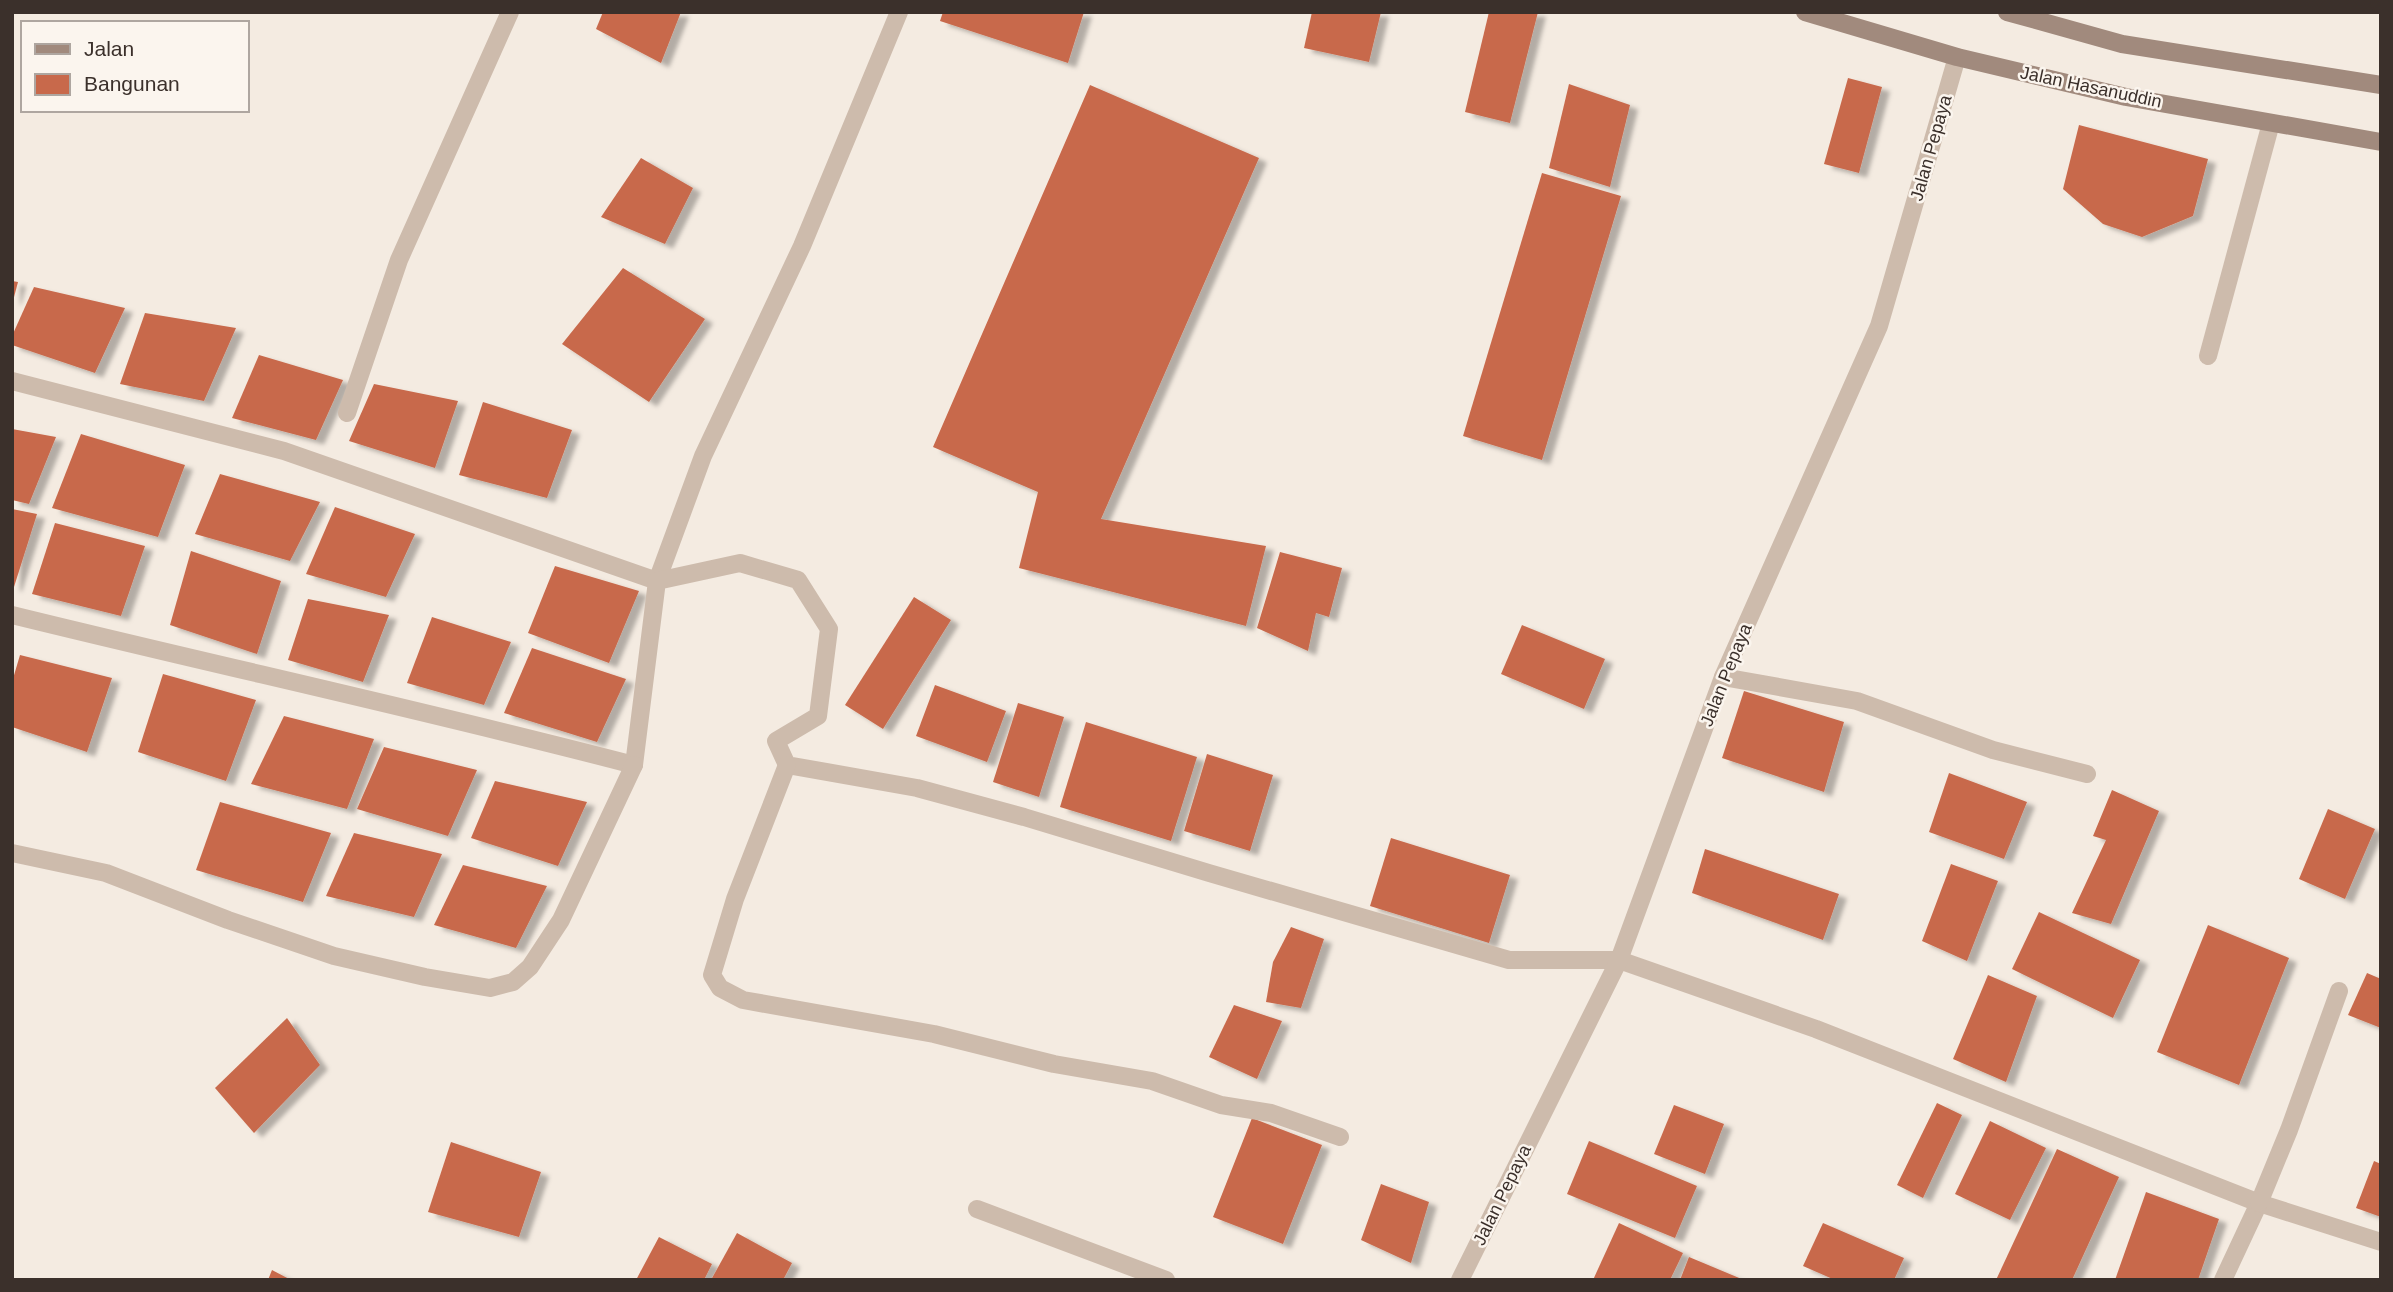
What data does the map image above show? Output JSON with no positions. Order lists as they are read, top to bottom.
{
  "streets": {
    "street": ["Jalan Hasanuddin", "Jalan Pepaya"]
  },
  "crossings": [
    ["Jalan Hasanuddin", "Jalan Pepaya"]
  ],
  "legend": ["Jalan", "Bangunan"]
}
